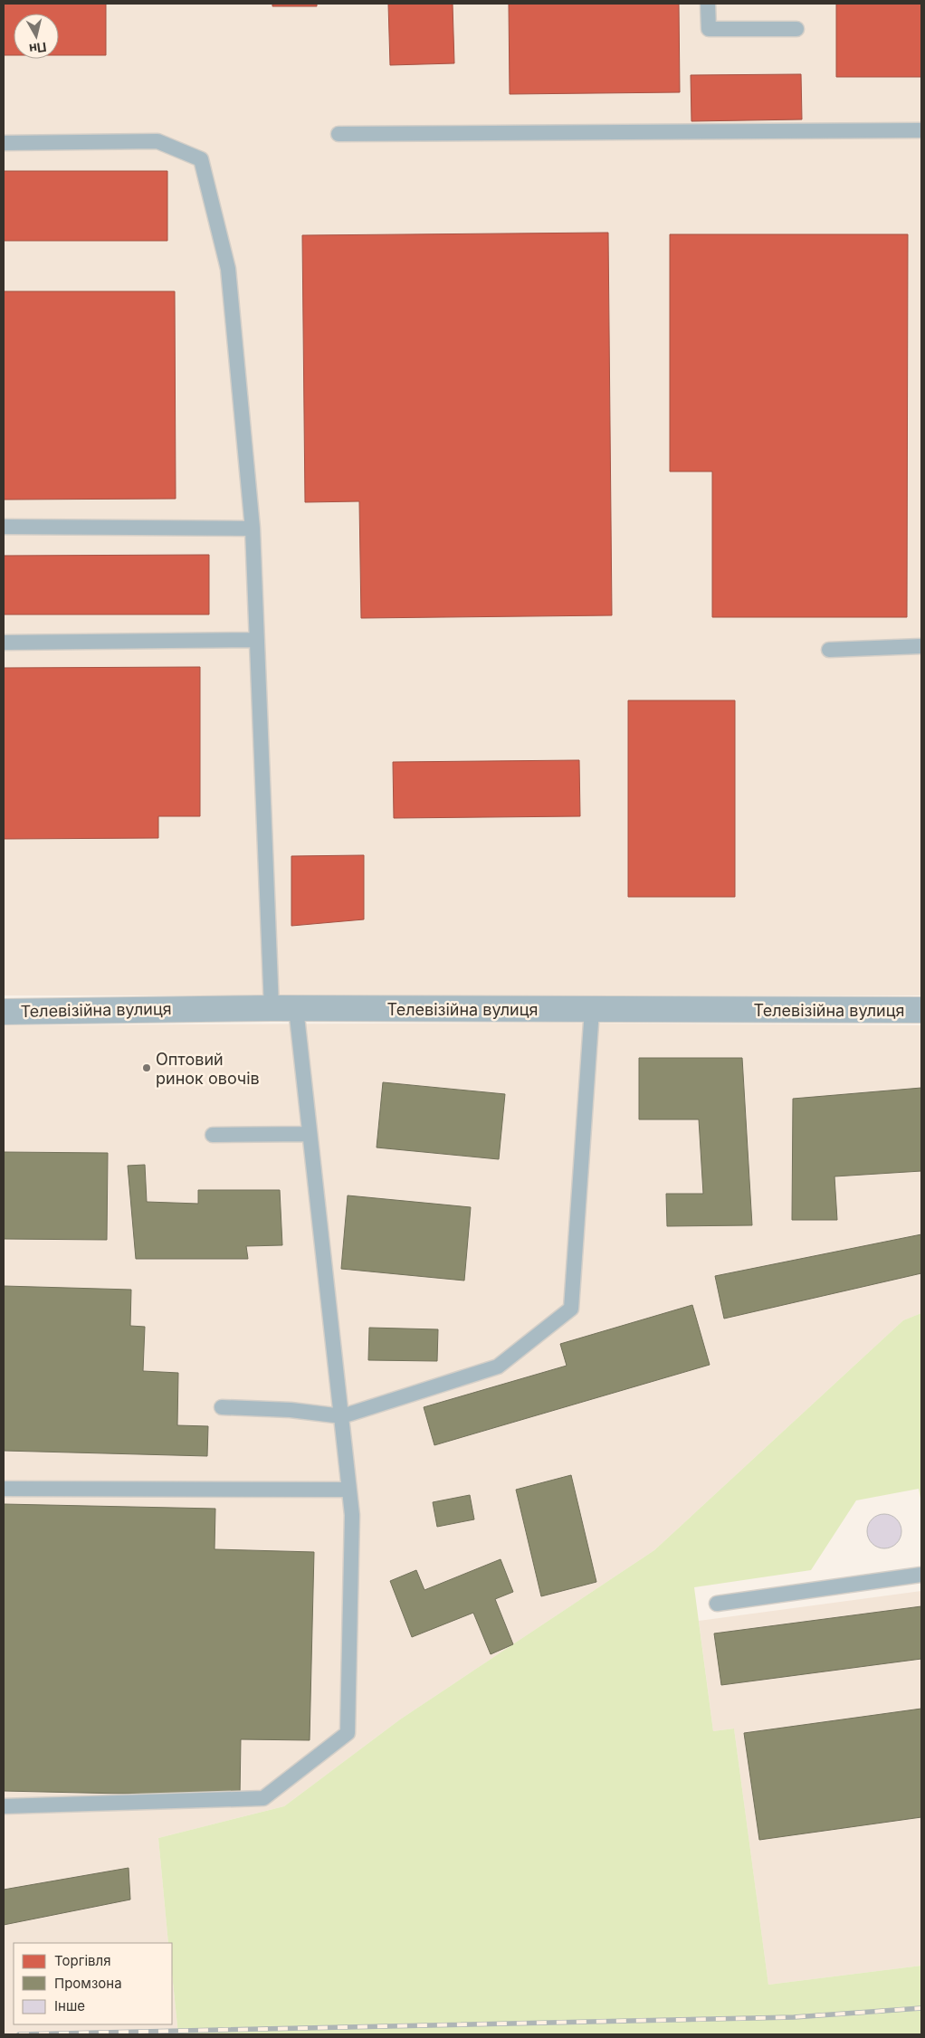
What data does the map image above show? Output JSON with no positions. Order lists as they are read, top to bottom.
{
  "streets": {
    "street": ["Телевізійна вулиця"]
  },
  "places": ["Оптовий ринок овочів"],
  "legend": ["Торгівля", "Промзона", "Інше"],
  "north": "bottom"
}
